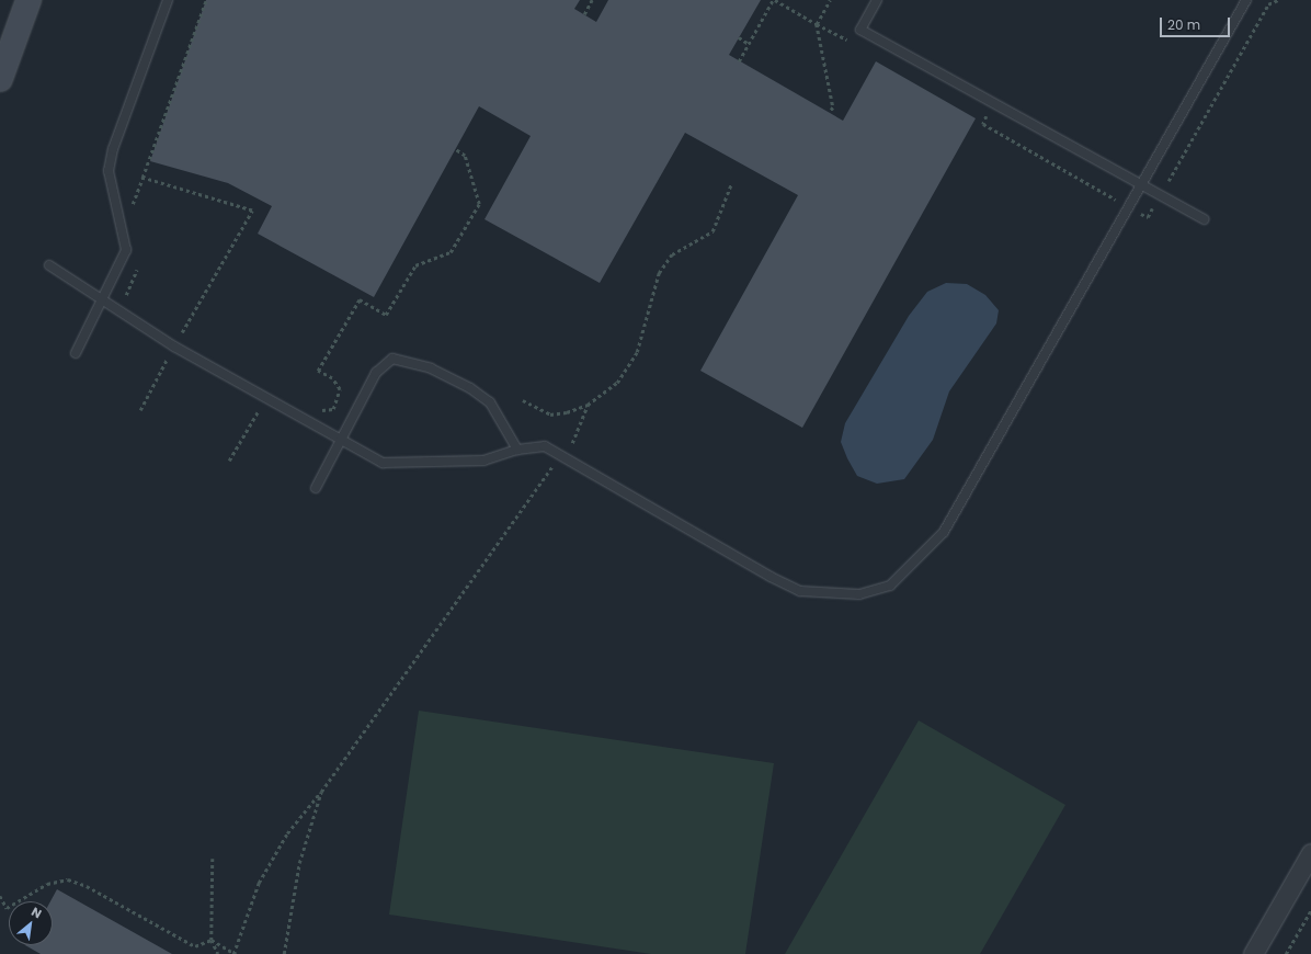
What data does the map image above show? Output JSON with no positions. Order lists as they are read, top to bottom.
{
  "scale_bar": "20 m",
  "north": "top right"
}
